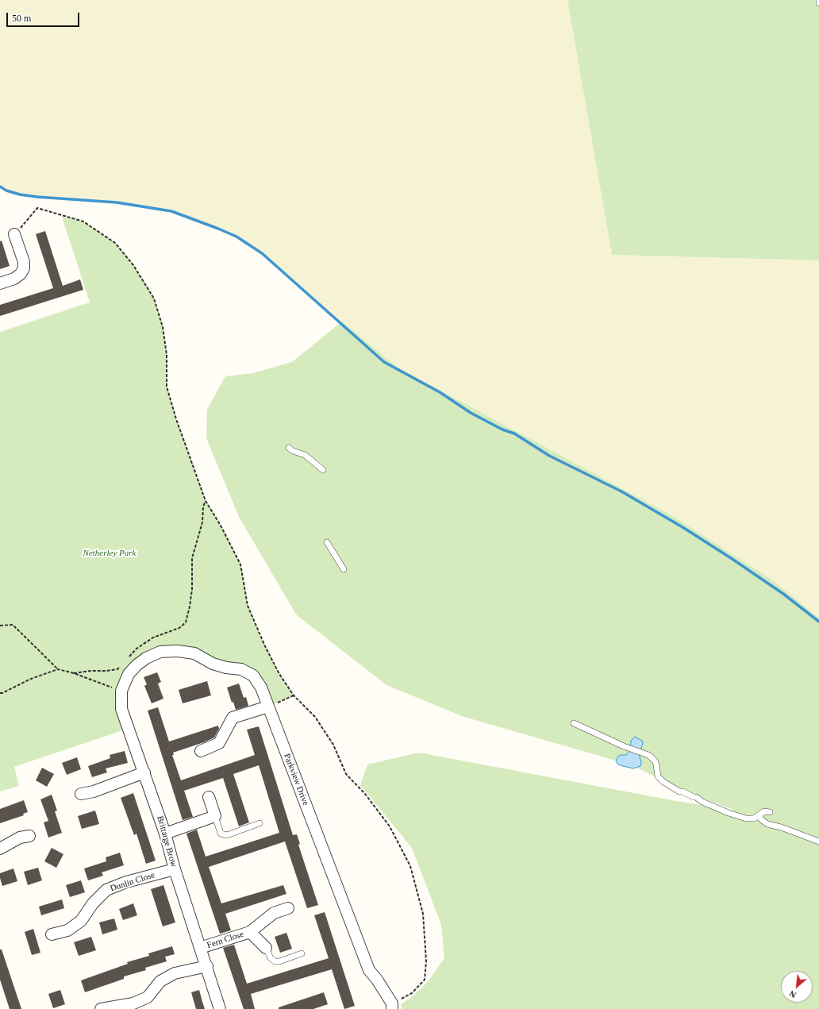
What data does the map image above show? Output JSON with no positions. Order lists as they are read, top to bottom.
{
  "streets": {
    "street": [
      "Parkview Drive",
      "Brittarge Brow",
      "Dunlin Close",
      "Fern Close"
    ]
  },
  "crossings": [
    ["Parkview Drive", "Brittarge Brow"],
    ["Brittarge Brow", "Dunlin Close"],
    ["Brittarge Brow", "Fern Close"]
  ],
  "parks": ["Netherley Park"],
  "scale_bar": "50 m",
  "north": "bottom left"
}
